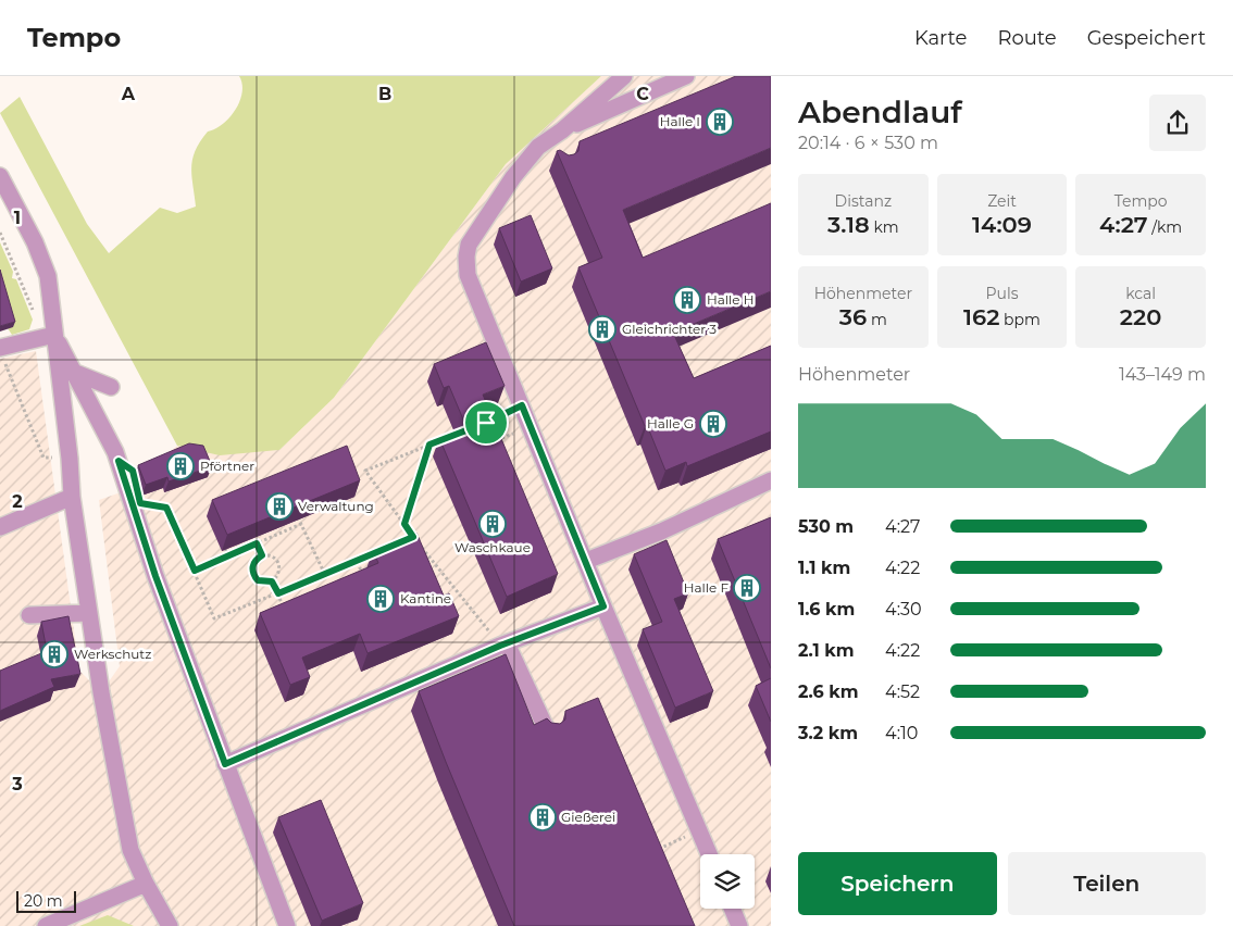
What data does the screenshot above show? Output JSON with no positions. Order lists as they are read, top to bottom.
{
  "places": {
    "building": [
      "Halle I",
      "Halle H",
      "Gleichrichter 3",
      "Halle G",
      "Pförtner",
      "Verwaltung",
      "Waschkaue",
      "Halle F",
      "Kantine",
      "Werkschutz",
      "Gießerei"
    ]
  },
  "scale_bar": "20 m",
  "page": {
    "header": "Tempo",
    "nav": ["Karte", "Route", "Gespeichert"],
    "heading": ["Abendlauf", "20:14 · 6 × 530 m"],
    "stats": [
      ["Distanz", "3.18 km"],
      ["Zeit", "14:09"],
      ["Tempo", "4:27 /km"],
      ["Höhenmeter", "36 m"],
      ["Puls", "162 bpm"],
      ["kcal", "220"]
    ],
    "chart": ["Höhenmeter", "143–149 m"],
    "list": [
      {
        "name": "530 m",
        "note": "4:27"
      },
      {
        "name": "1.1 km",
        "note": "4:22"
      },
      {
        "name": "1.6 km",
        "note": "4:30"
      },
      {
        "name": "2.1 km",
        "note": "4:22"
      },
      {
        "name": "2.6 km",
        "note": "4:52"
      },
      {
        "name": "3.2 km",
        "note": "4:10"
      }
    ],
    "buttons": ["Speichern", "Teilen"],
    "scale": "20 m"
  },
  "grid": {
    "columns": ["A", "B", "C"],
    "rows": ["1", "2", "3"]
  }
}
